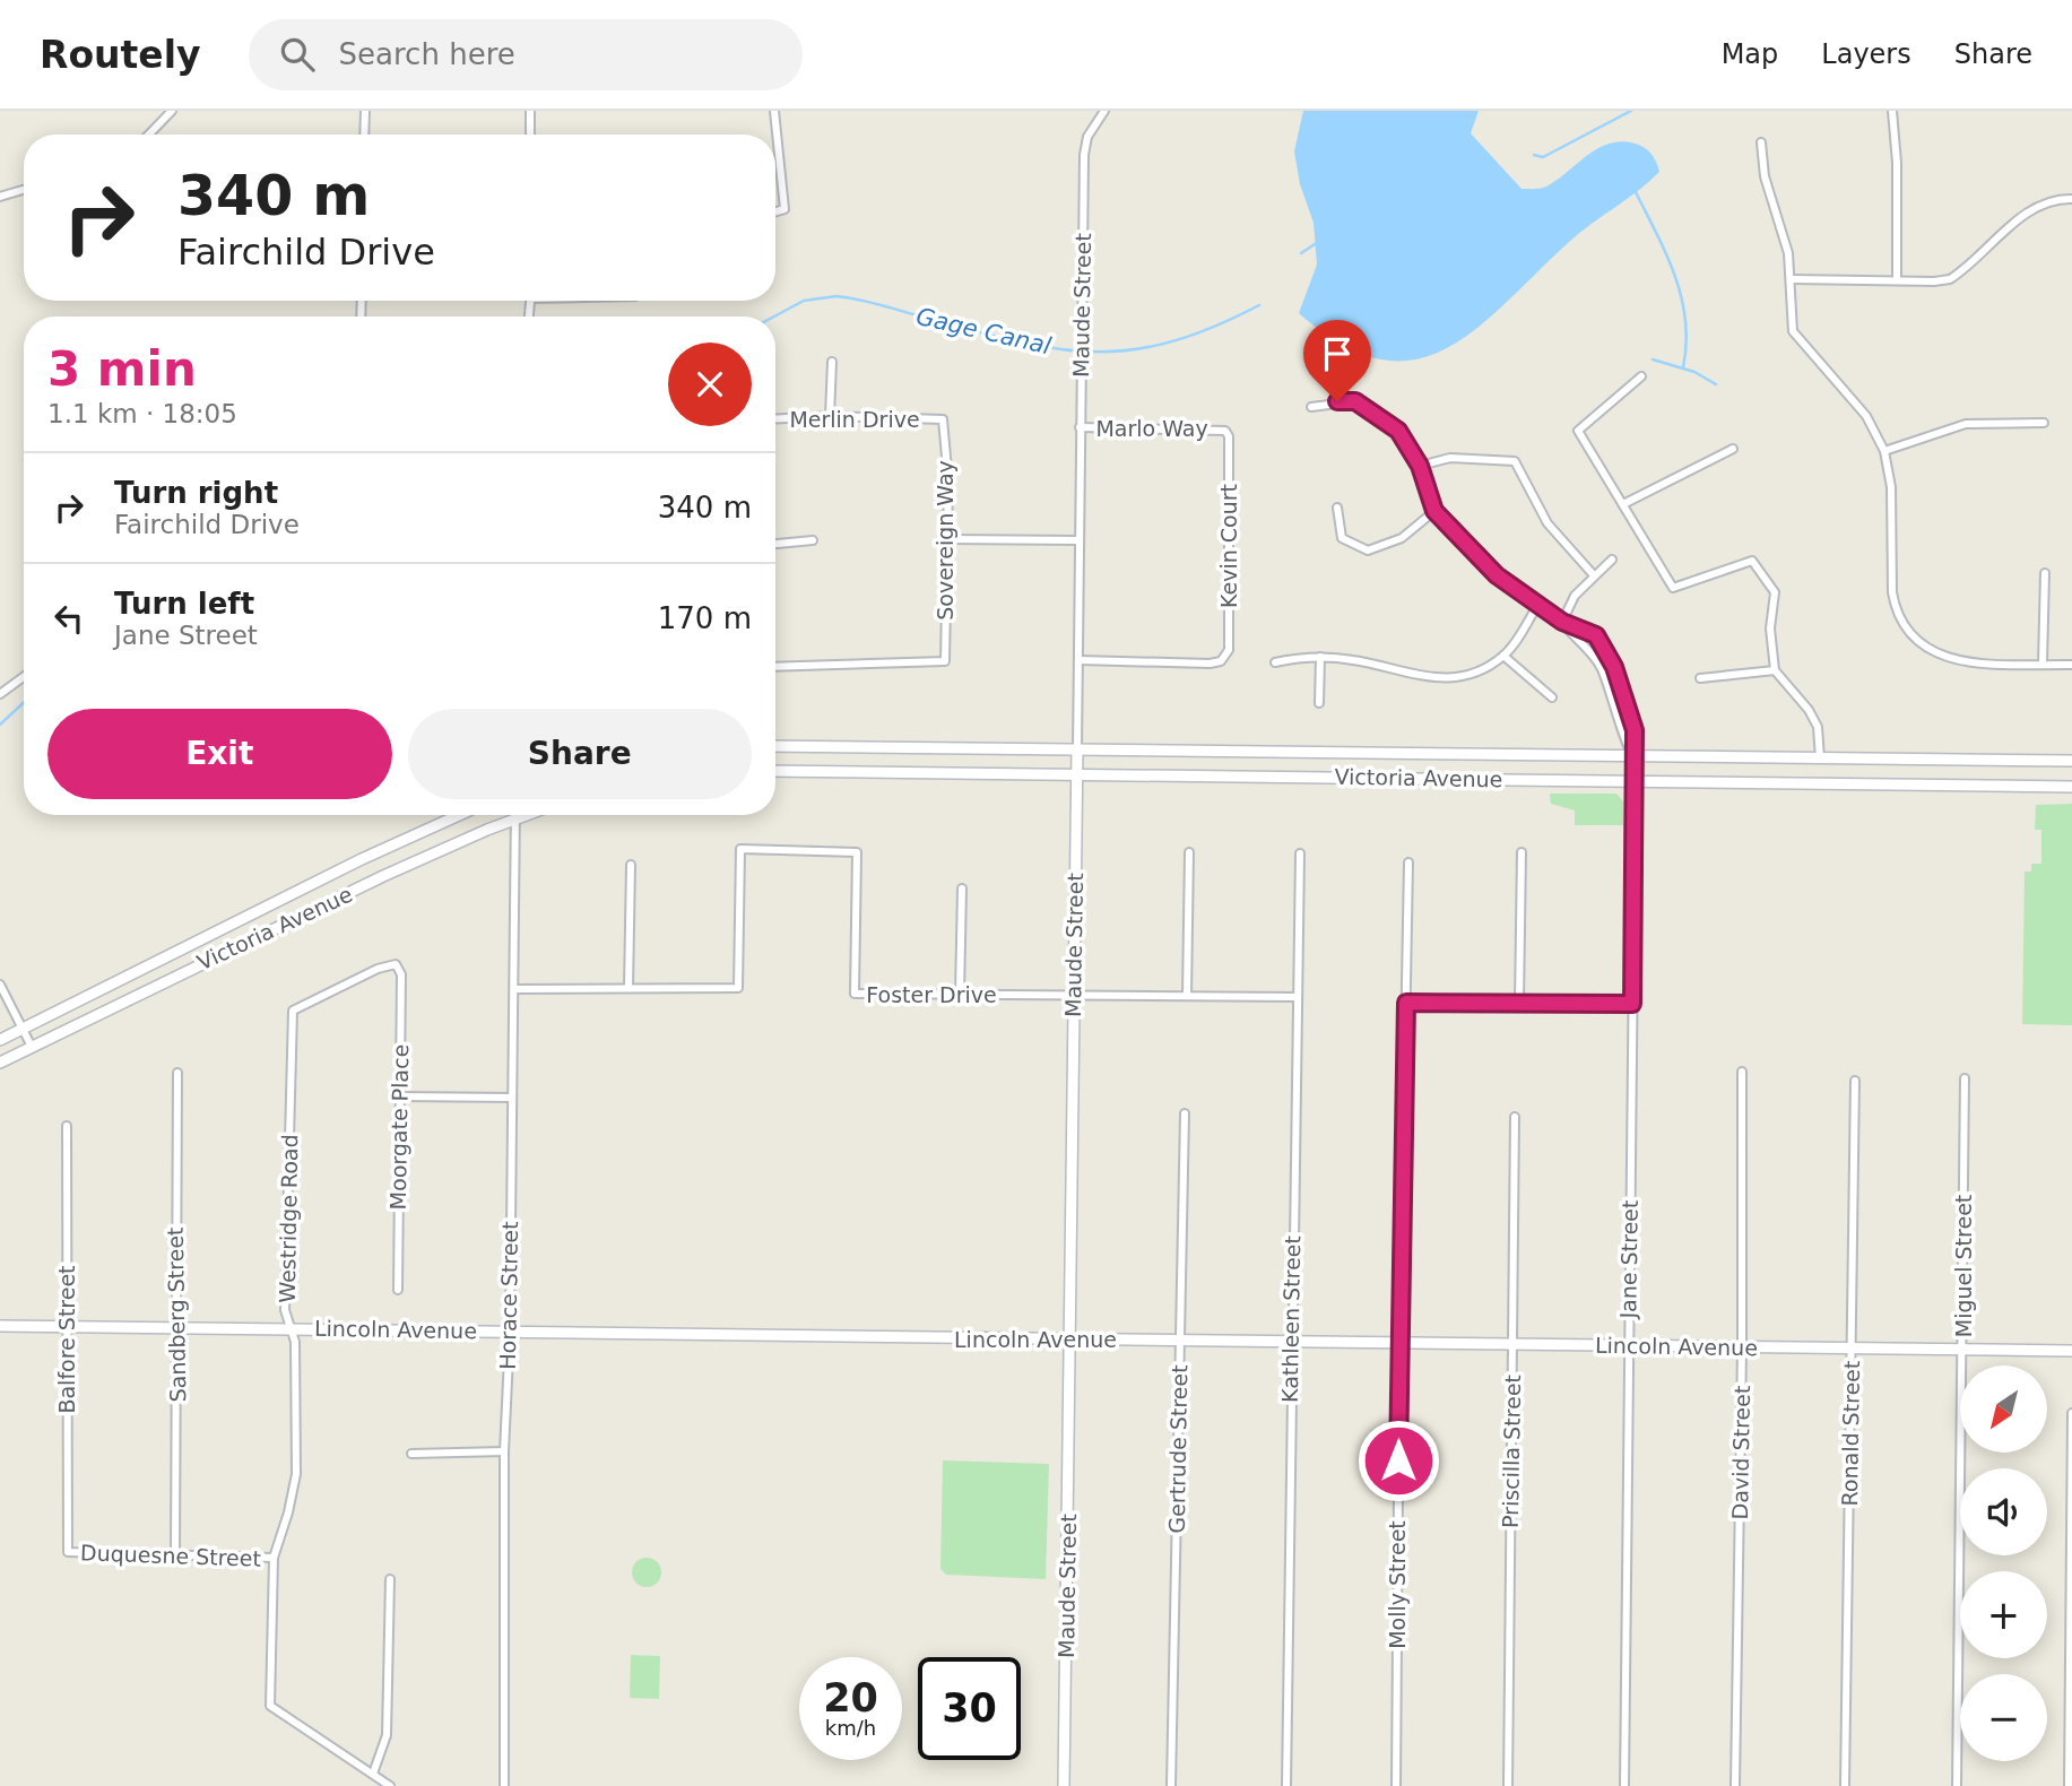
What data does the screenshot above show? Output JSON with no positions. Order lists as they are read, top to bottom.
{
  "streets": {
    "main road": ["Maude Street", "Victoria Avenue", "Lincoln Avenue"],
    "street": [
      "Merlin Drive",
      "Marlo Way",
      "Sovereign Way",
      "Kevin Court",
      "Foster Drive",
      "Moorgate Place",
      "Westridge Road",
      "Jane Street",
      "Miguel Street",
      "Horace Street",
      "Sandberg Street",
      "Kathleen Street",
      "Balfore Street",
      "Ronald Street",
      "Gertrude Street",
      "Priscilla Street",
      "David Street",
      "Duquesne Street",
      "Molly Street"
    ]
  },
  "crossings": [
    ["Maude Street", "Marlo Way"],
    ["Maude Street", "Kevin Court"],
    ["Maude Street", "Victoria Avenue"],
    ["Maude Street", "Foster Drive"],
    ["Maude Street", "Lincoln Avenue"],
    ["Merlin Drive", "Sovereign Way"],
    ["Marlo Way", "Kevin Court"],
    ["Victoria Avenue", "Jane Street"],
    ["Victoria Avenue", "Horace Street"],
    ["Foster Drive", "Horace Street"],
    ["Foster Drive", "Kathleen Street"],
    ["Moorgate Place", "Westridge Road"],
    ["Westridge Road", "Lincoln Avenue"],
    ["Westridge Road", "Duquesne Street"],
    ["Jane Street", "Lincoln Avenue"],
    ["Miguel Street", "Lincoln Avenue"],
    ["Horace Street", "Lincoln Avenue"],
    ["Sandberg Street", "Lincoln Avenue"],
    ["Sandberg Street", "Duquesne Street"],
    ["Kathleen Street", "Lincoln Avenue"],
    ["Lincoln Avenue", "Balfore Street"],
    ["Lincoln Avenue", "Ronald Street"],
    ["Lincoln Avenue", "Gertrude Street"],
    ["Lincoln Avenue", "Priscilla Street"],
    ["Lincoln Avenue", "David Street"],
    ["Lincoln Avenue", "Molly Street"],
    ["Balfore Street", "Duquesne Street"]
  ],
  "water": ["Gage Canal"],
  "north": "bottom left",
  "page": {
    "header": "Routely",
    "search": "Search here",
    "nav": ["Map", "Layers", "Share"],
    "turn": ["340 m", "Fairchild Drive"],
    "heading": ["3 min", "1.1 km · 18:05"],
    "list": [
      {
        "name": "Turn right",
        "note": "Fairchild Drive",
        "value": "340 m"
      },
      {
        "name": "Turn left",
        "note": "Jane Street",
        "value": "170 m"
      }
    ],
    "buttons": ["Exit", "Share"],
    "map_buttons": ["+", "−"],
    "speed": "20 km/h",
    "limit": "30"
  }
}
